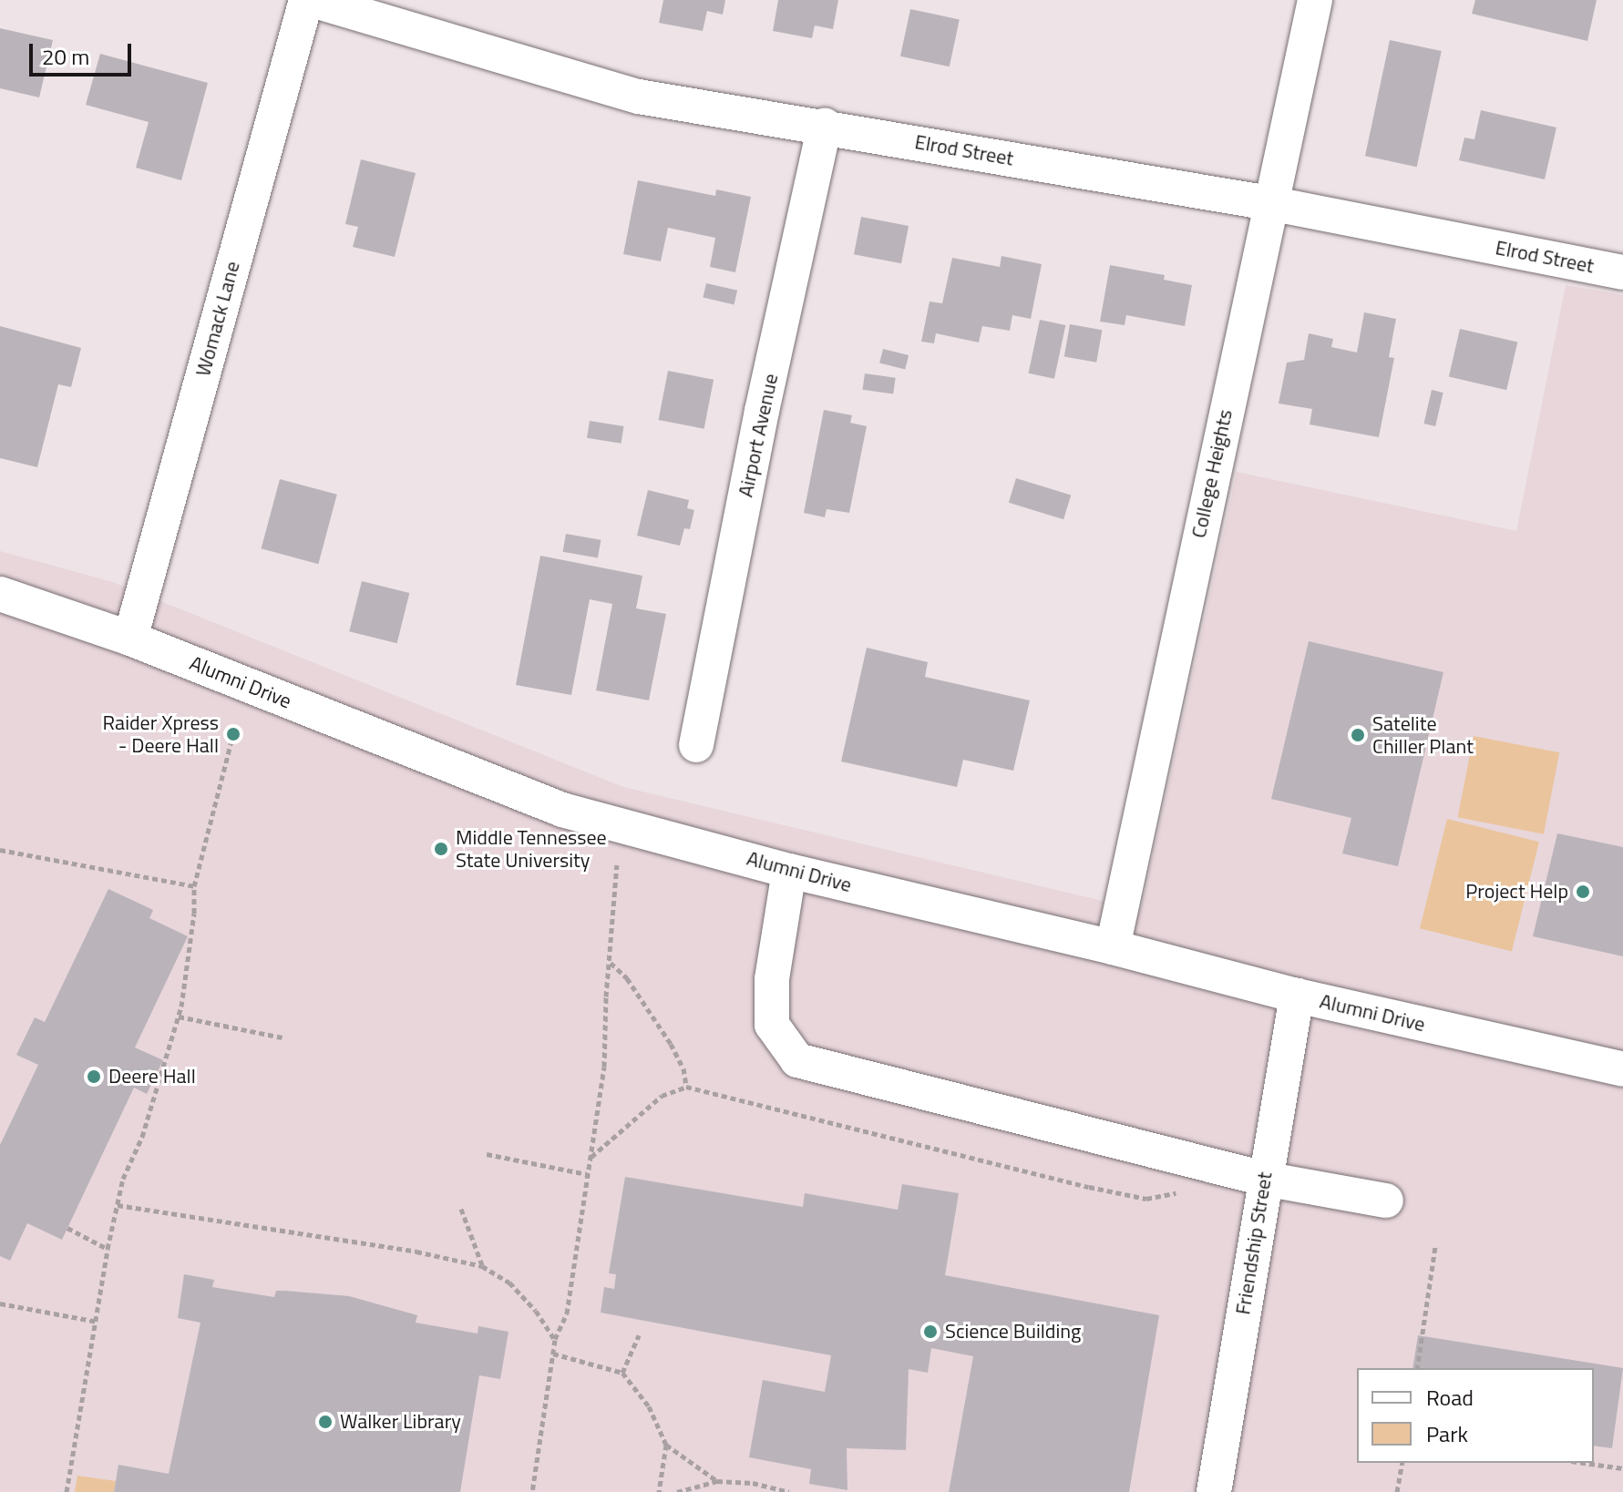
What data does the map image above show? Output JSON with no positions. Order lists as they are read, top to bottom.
{
  "streets": {
    "street": [
      "Elrod Street",
      "Womack Lane",
      "Airport Avenue",
      "College Heights",
      "Alumni Drive",
      "Friendship Street"
    ]
  },
  "crossings": [
    ["Elrod Street", "Airport Avenue"],
    ["Elrod Street", "College Heights"],
    ["Womack Lane", "Alumni Drive"],
    ["College Heights", "Alumni Drive"],
    ["Alumni Drive", "Friendship Street"]
  ],
  "places": [
    "Raider Xpress - Deere Hall",
    "Satelite Chiller Plant",
    "Middle Tennessee State University",
    "Project Help",
    "Deere Hall",
    "Science Building",
    "Walker Library"
  ],
  "legend": ["Road", "Park"],
  "scale_bar": "20 m"
}
